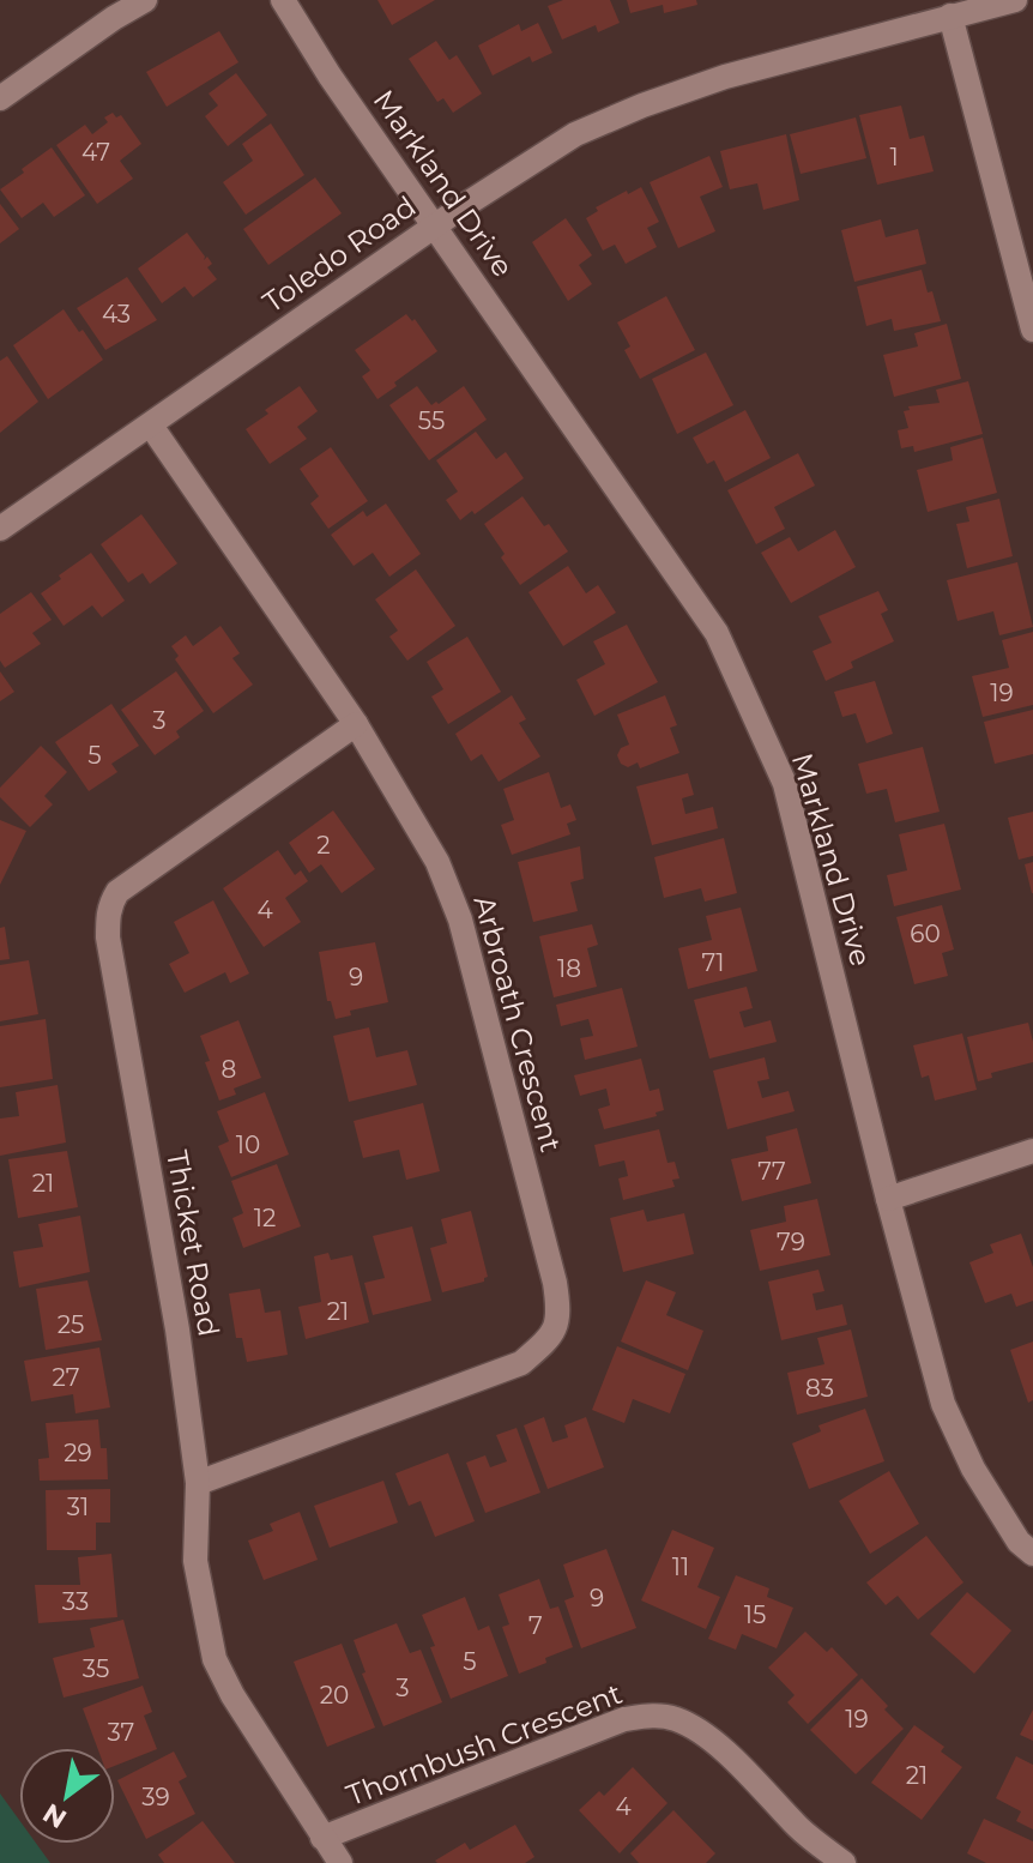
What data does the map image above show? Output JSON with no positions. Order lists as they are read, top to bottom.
{
  "streets": {
    "street": [
      "Markland Drive",
      "Toledo Road",
      "Arbroath Crescent",
      "Thicket Road",
      "Thornbush Crescent"
    ]
  },
  "crossings": [
    ["Markland Drive", "Toledo Road"],
    ["Toledo Road", "Arbroath Crescent"],
    ["Arbroath Crescent", "Thicket Road"],
    ["Thicket Road", "Thornbush Crescent"]
  ],
  "house_numbers": [
    "47",
    "1",
    "43",
    "55",
    "19",
    "3",
    "5",
    "2",
    "4",
    "60",
    "71",
    "18",
    "9",
    "8",
    "10",
    "77",
    "21",
    "12",
    "79",
    "21",
    "25",
    "27",
    "83",
    "29",
    "31",
    "11",
    "9",
    "33",
    "15",
    "7",
    "5",
    "35",
    "3",
    "20",
    "19",
    "37",
    "21",
    "39",
    "4"
  ],
  "north": "bottom left"
}
